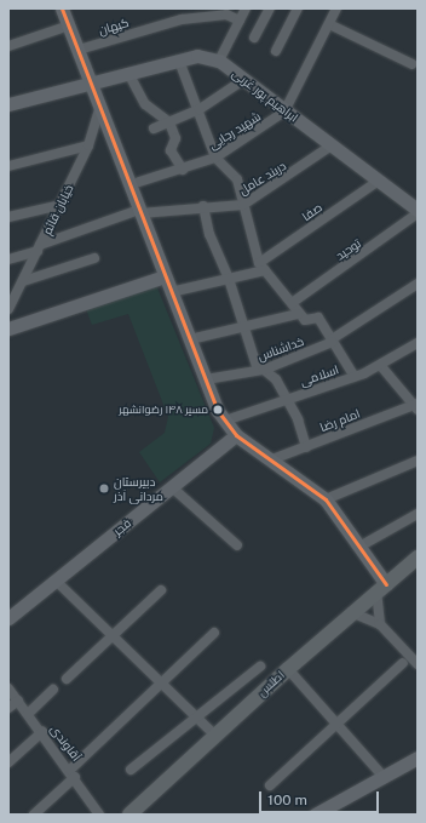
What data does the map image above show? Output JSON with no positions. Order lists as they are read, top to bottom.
{
  "streets": {
    "main road": ["ابراهیم پور غربی", "فجر", "اطلس"],
    "street": [
      "کیهان",
      "شهید رجایی",
      "دربند عامل",
      "خیابان قائم",
      "صفا",
      "توحید",
      "خداشناس",
      "اسلامی",
      "امام رضا",
      "آقاوندی"
    ]
  },
  "crossings": [
    ["ابراهیم پور غربی", "شهید رجایی"],
    ["ابراهیم پور غربی", "دربند عامل"],
    ["ابراهیم پور غربی", "صفا"],
    ["ابراهیم پور غربی", "توحید"],
    ["دربند عامل", "خیابان قائم"]
  ],
  "places": ["مسیر ۱۴۸ رضوانشهر", "دبیرستان مردانی آذر"],
  "scale_bar": "100 m"
}
